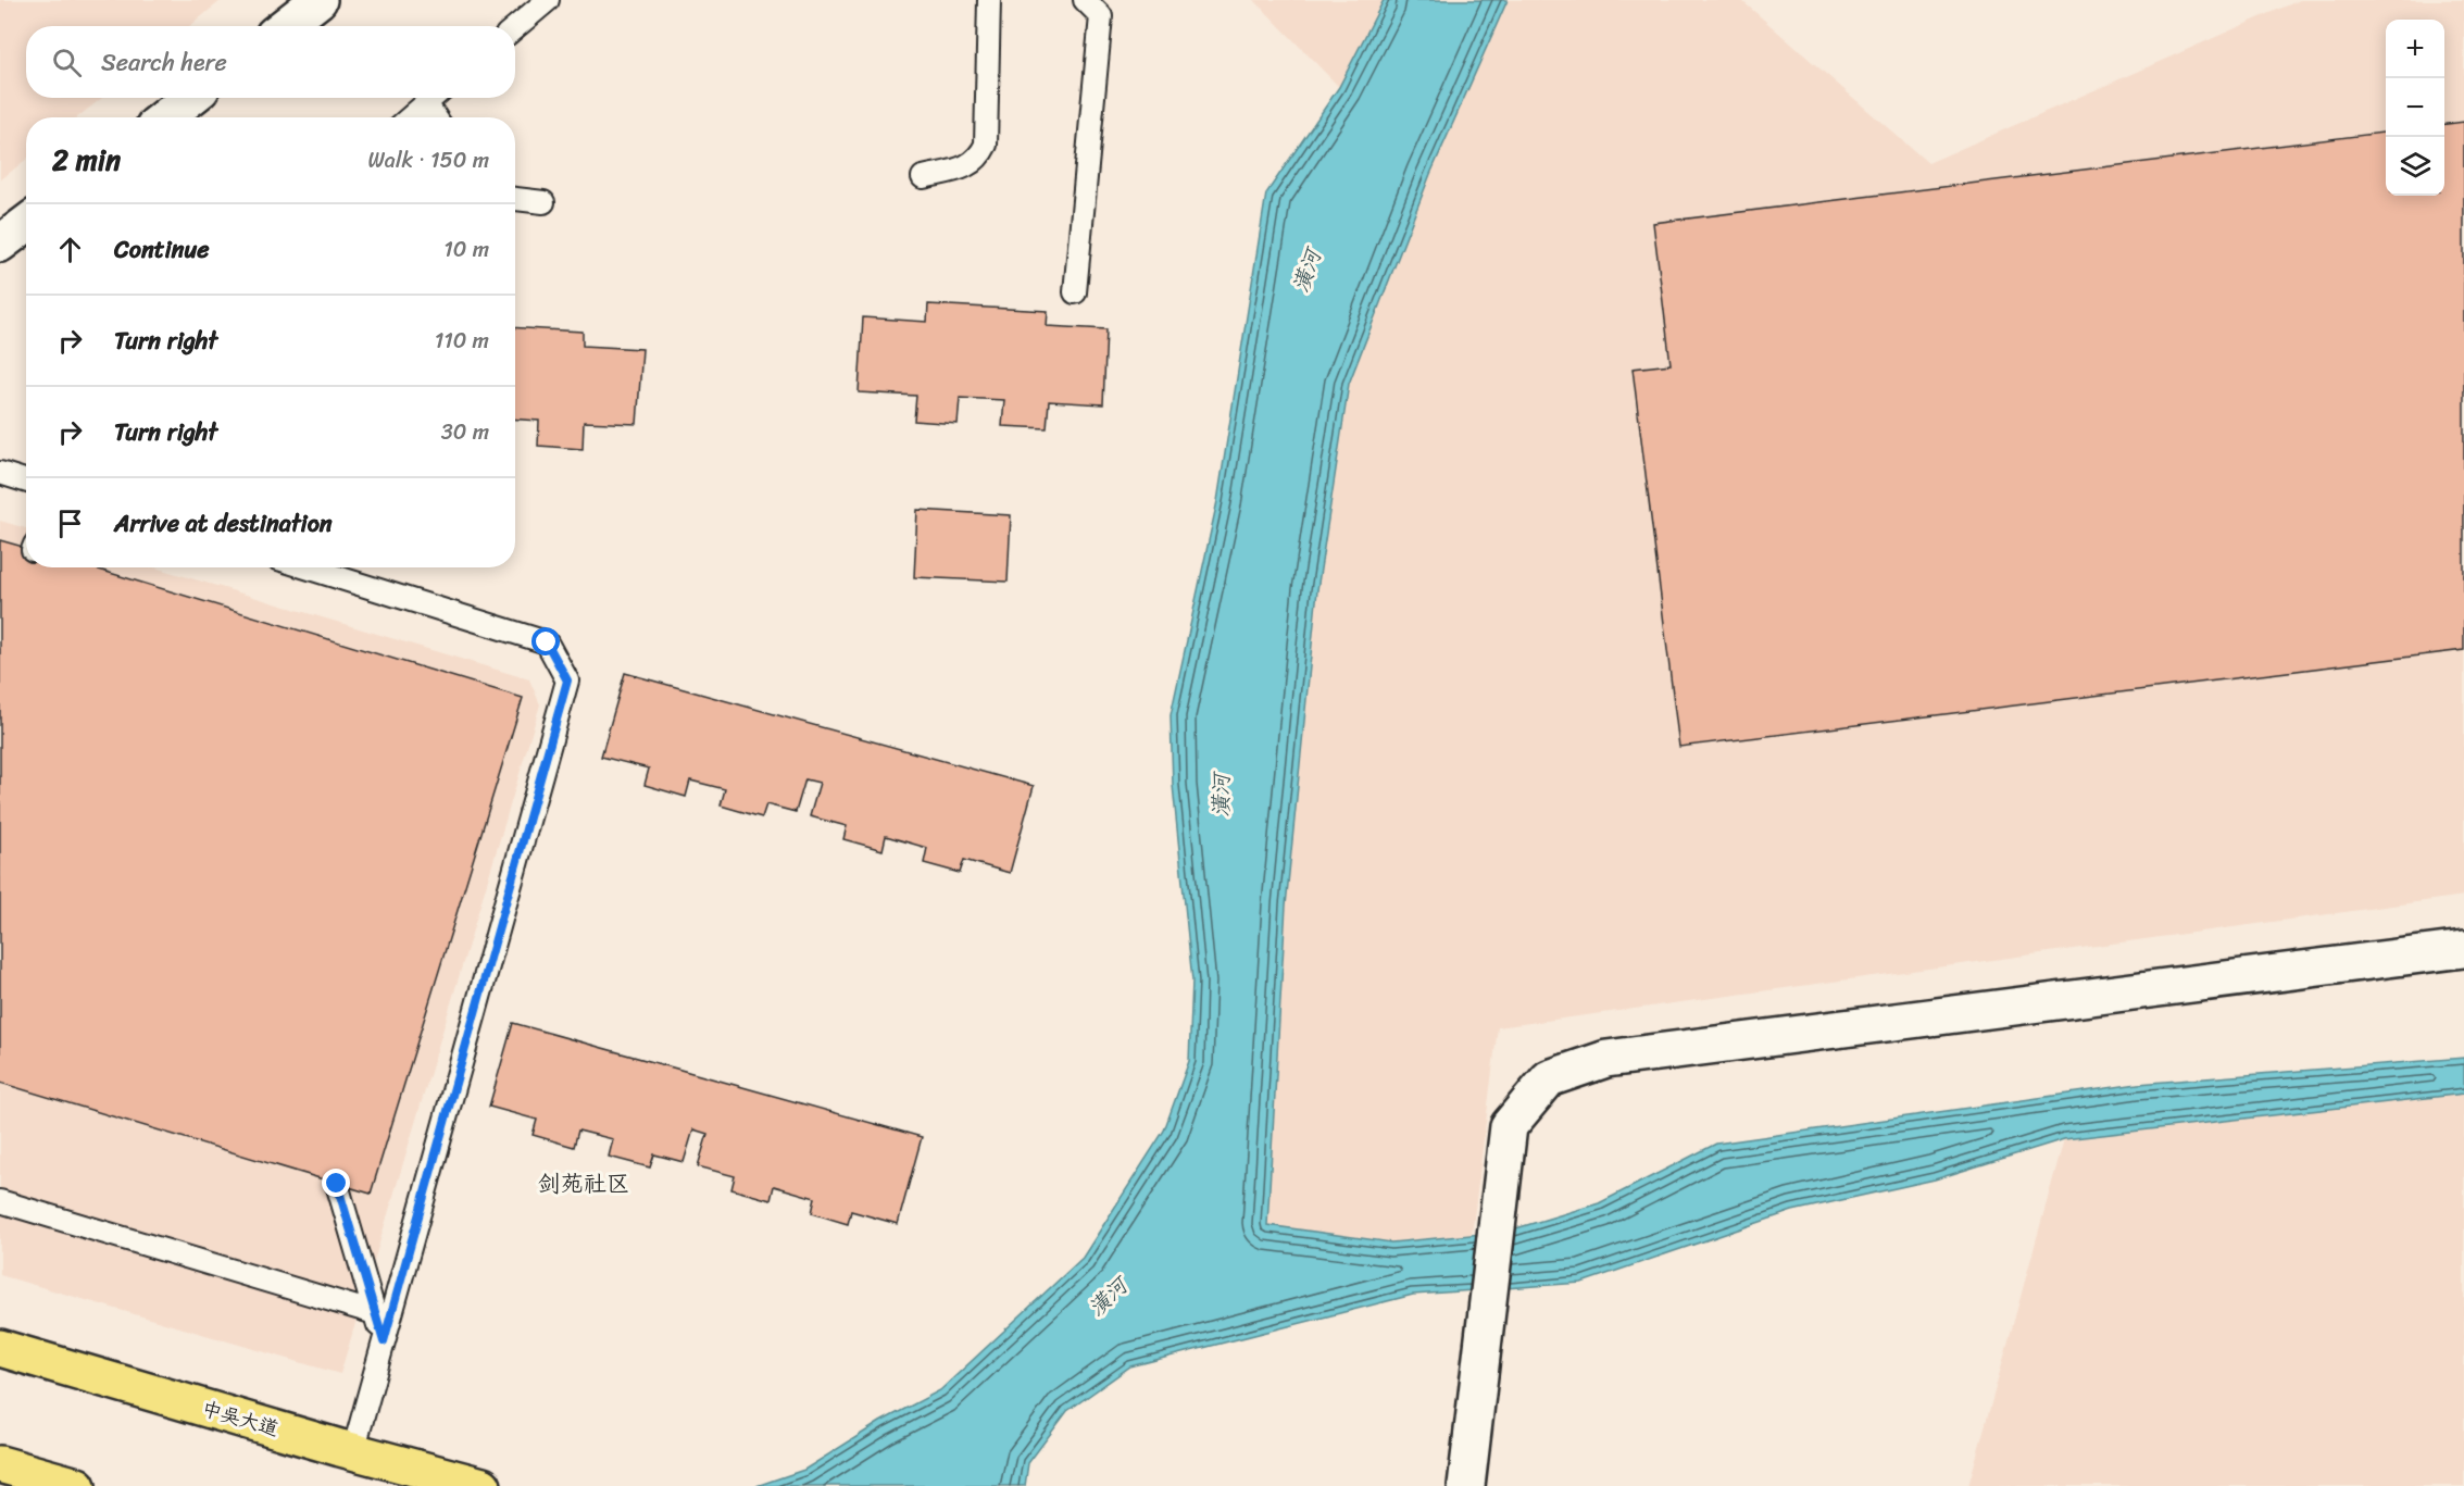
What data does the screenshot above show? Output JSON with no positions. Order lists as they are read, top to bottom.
{
  "streets": {
    "main road": ["中吴大道"]
  },
  "districts": ["剑苑社区"],
  "water": ["潢河"],
  "page": {
    "map_buttons": ["+", "−"],
    "search": "Search here",
    "heading": ["2 min", "Walk · 150 m"],
    "list": [
      ["Continue", "10 m"],
      ["Turn right", "110 m"],
      ["Turn right", "30 m"],
      "Arrive at destination"
    ]
  }
}
